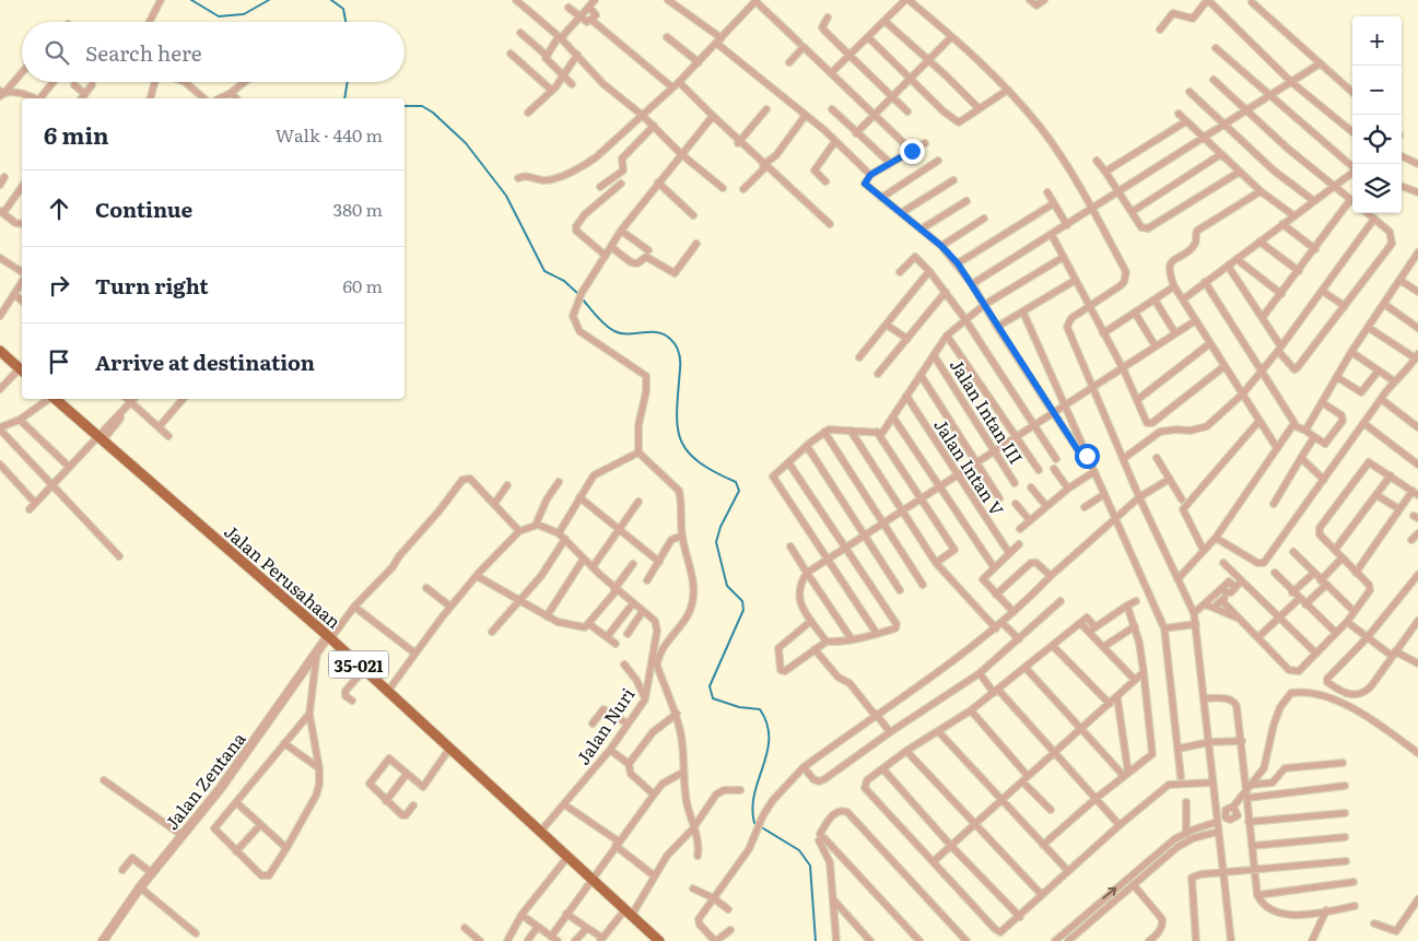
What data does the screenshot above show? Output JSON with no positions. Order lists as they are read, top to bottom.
{
  "streets": {
    "main road": ["Jalan Perusahaan", "35-021"],
    "street": [
      "Jalan Intan III",
      "Jalan Intan V",
      "Jalan Nuri",
      "Jalan Zentana"
    ]
  },
  "crossings": [
    ["Jalan Perusahaan", "Jalan Nuri"],
    ["Jalan Perusahaan", "Jalan Zentana"]
  ],
  "page": {
    "map_buttons": ["+", "−"],
    "search": "Search here",
    "heading": ["6 min", "Walk · 440 m"],
    "list": [
      ["Continue", "380 m"],
      ["Turn right", "60 m"],
      "Arrive at destination"
    ]
  }
}
